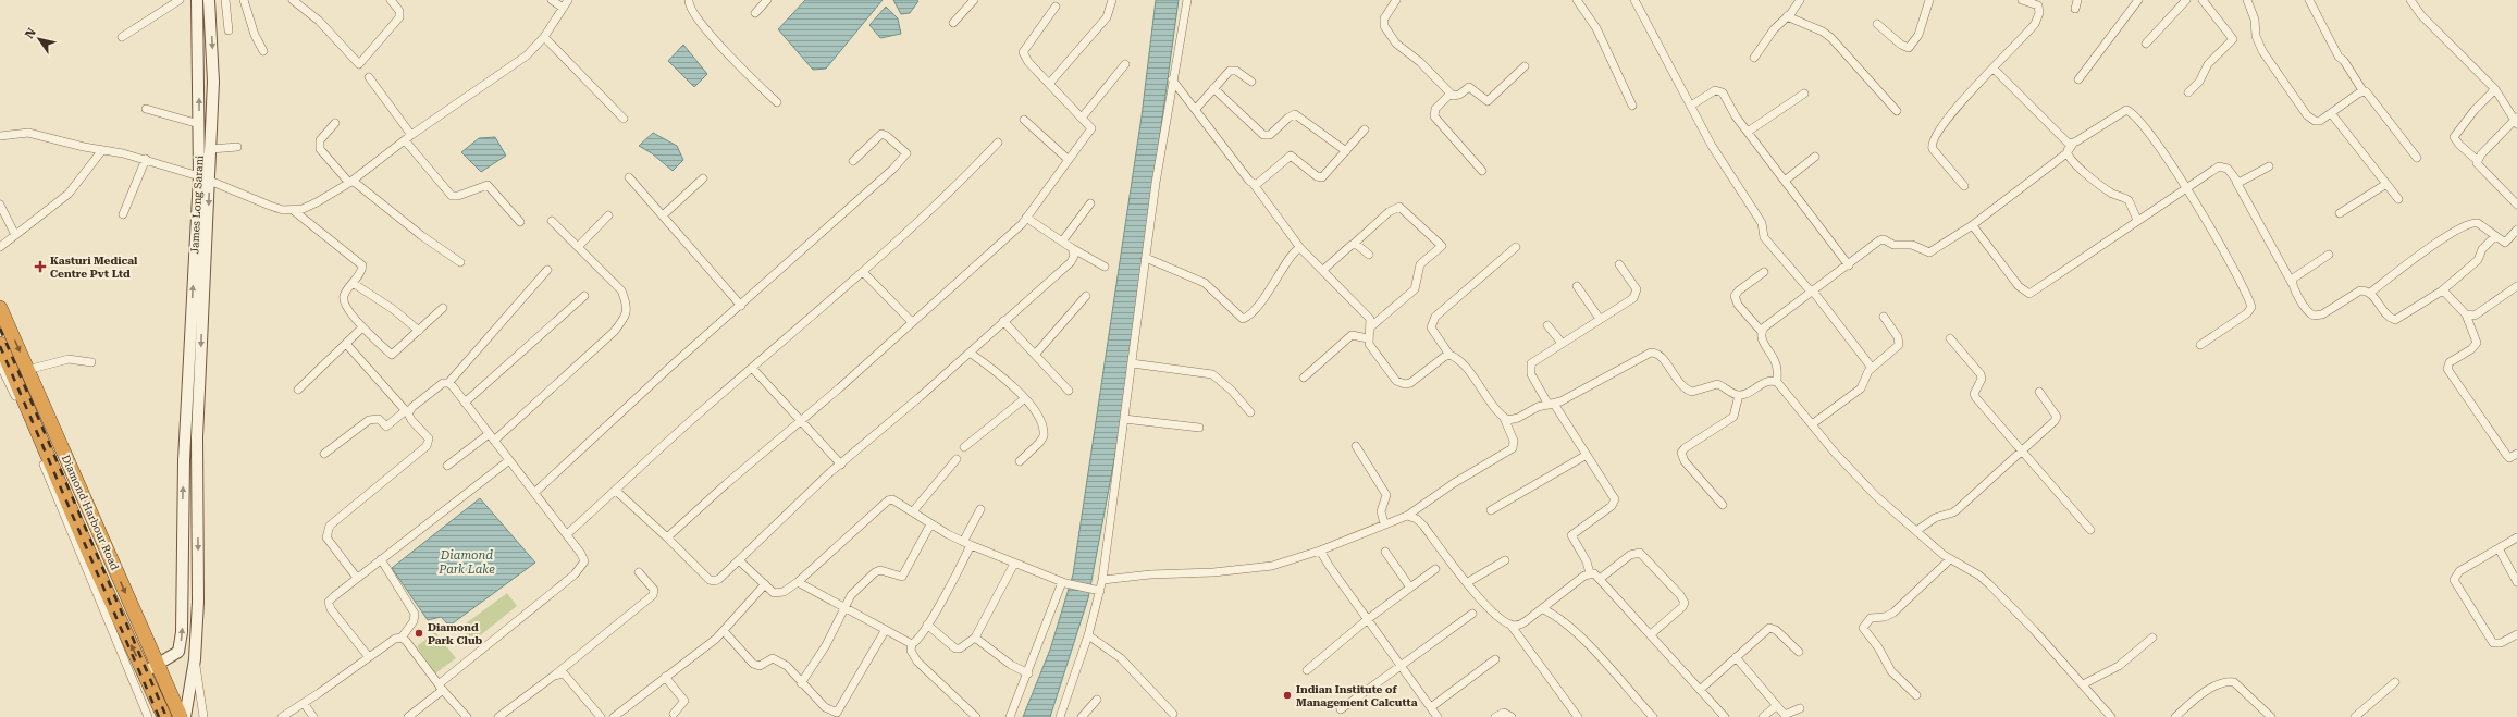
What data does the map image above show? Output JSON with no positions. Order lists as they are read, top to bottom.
{
  "streets": {
    "highway": ["Diamond Harbour Road"],
    "main road": ["James Long Sarani"]
  },
  "crossings": [
    ["James Long Sarani", "Diamond Harbour Road"]
  ],
  "water": ["Diamond Park Lake"],
  "places": {
    "health": ["Kasturi Medical Centre Pvt Ltd"],
    "other": ["Diamond Park Club", "Indian Institute of Management Calcutta"]
  },
  "north": "top left"
}
